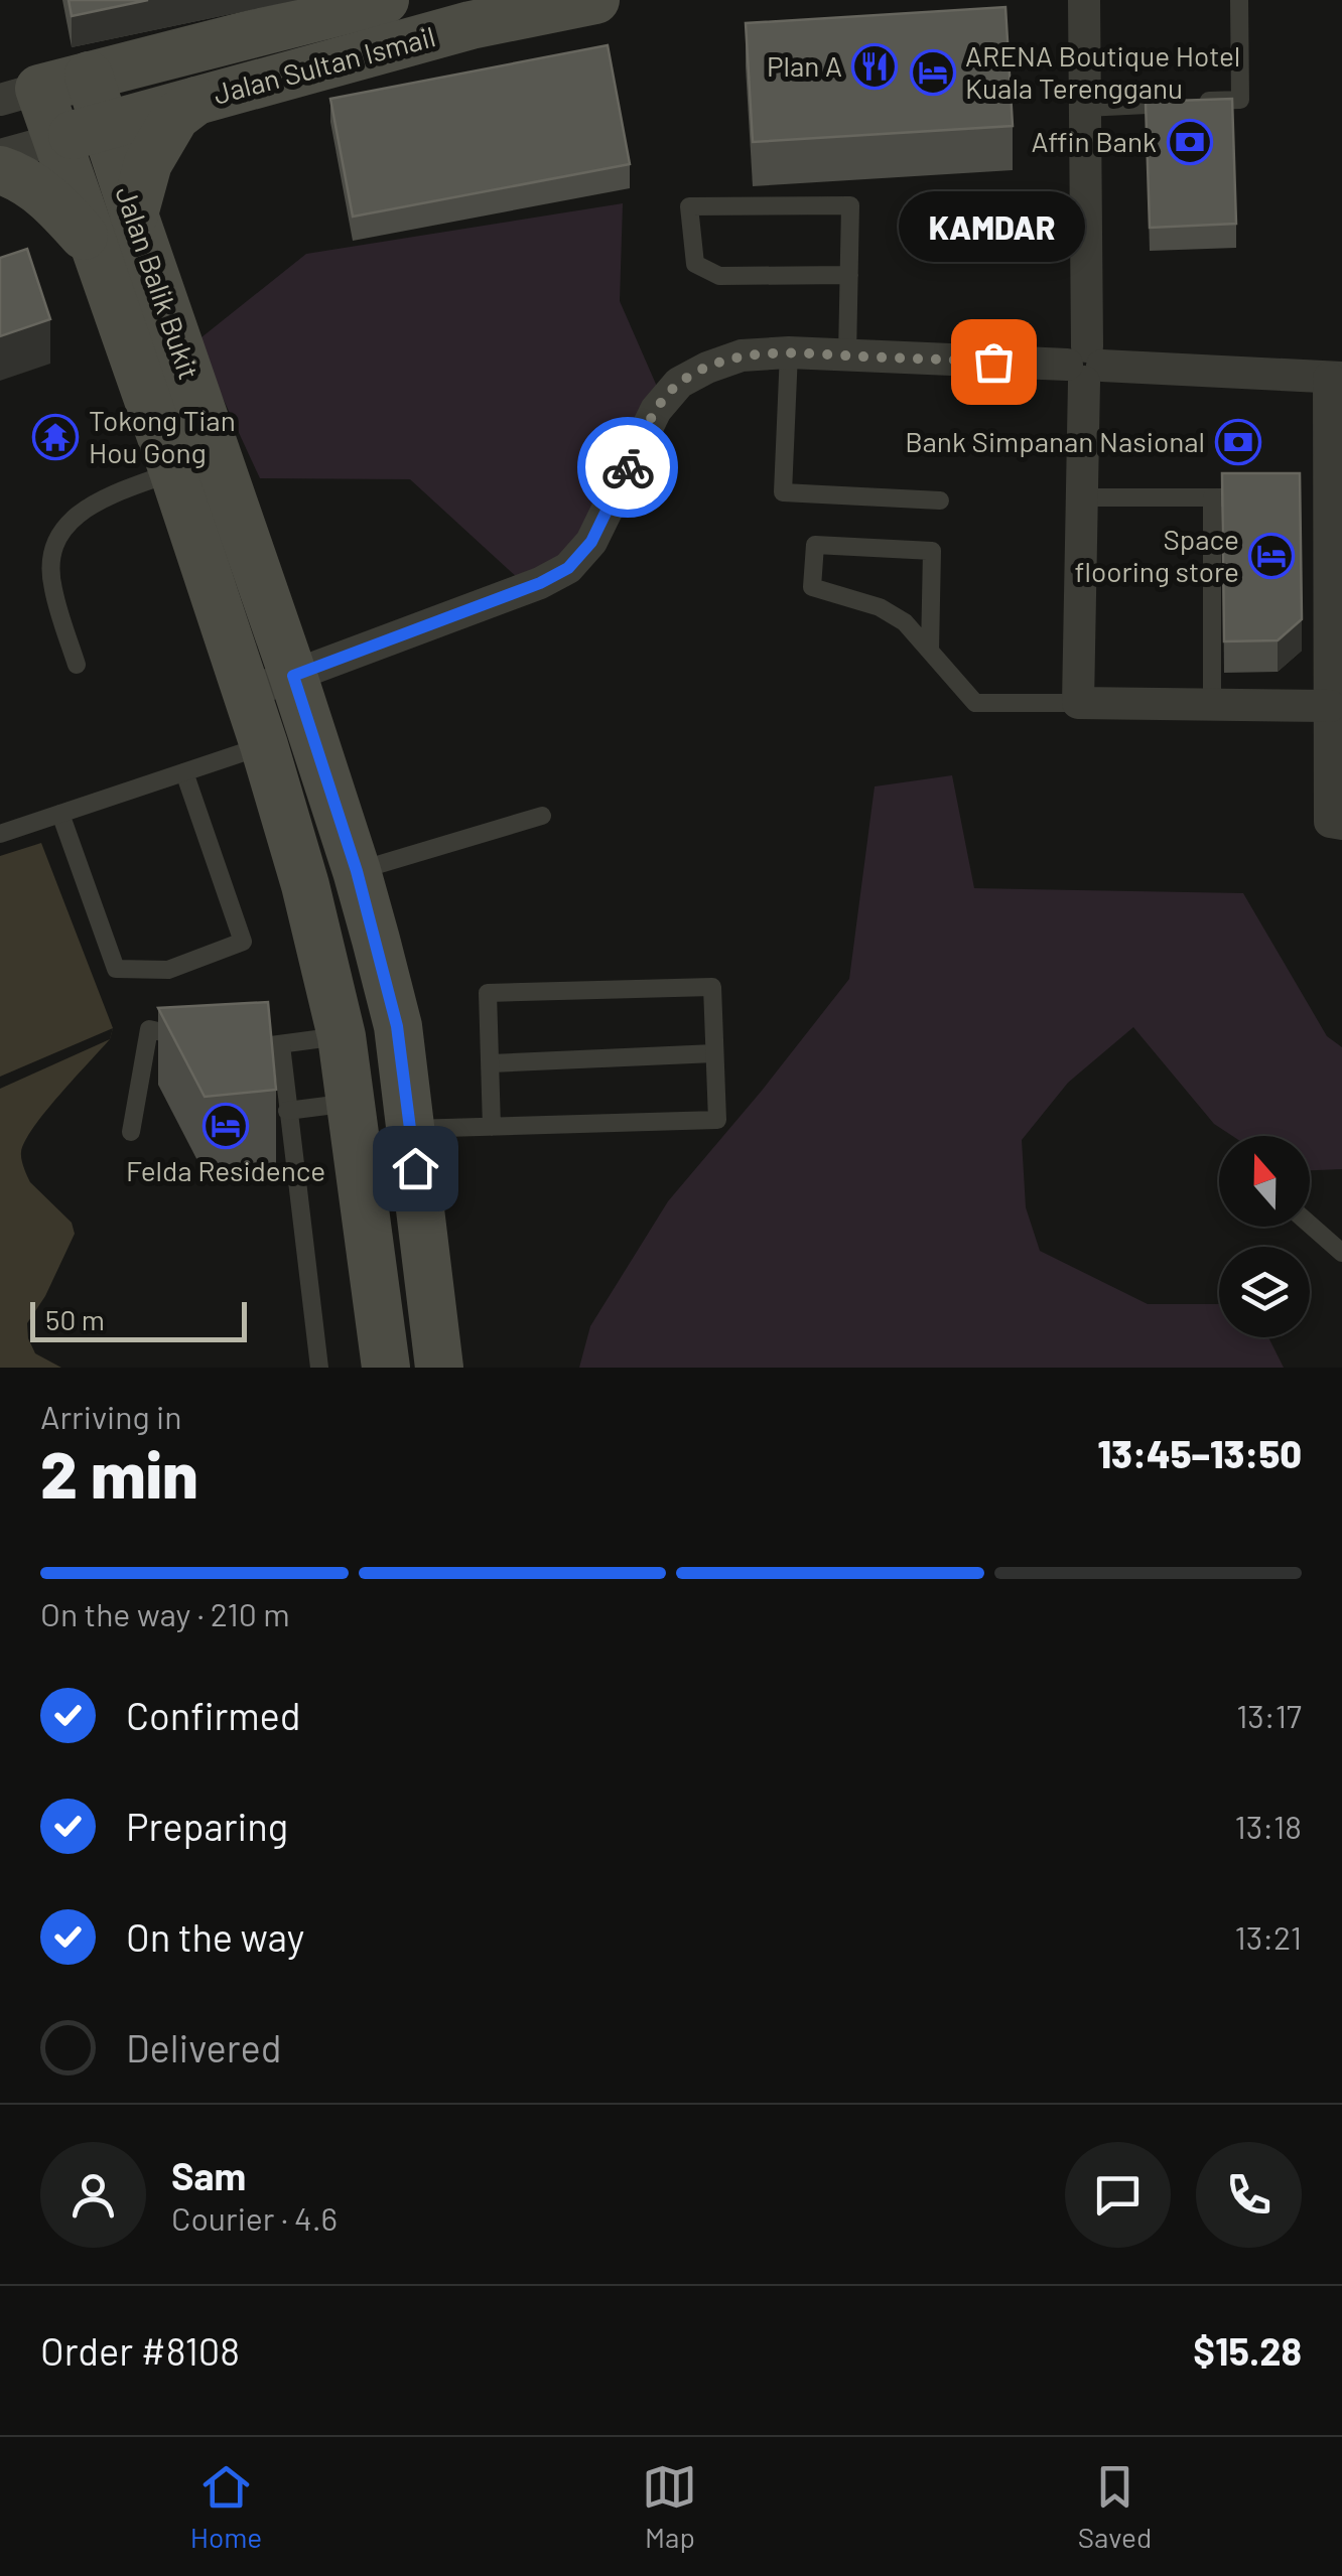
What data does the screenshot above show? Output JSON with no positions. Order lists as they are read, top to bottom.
{
  "streets": {
    "main road": ["Jalan Sultan Ismail", "Jalan Balik Bukit"]
  },
  "crossings": [
    ["Jalan Sultan Ismail", "Jalan Balik Bukit"]
  ],
  "places": {
    "restaurant": ["Plan A"],
    "hotel": ["ARENA Boutique Hotel Kuala Terengganu", "Space flooring store", "Felda Residence"],
    "bank": ["Affin Bank", "Bank Simpanan Nasional"],
    "other": ["KAMDAR"],
    "temple": ["Tokong Tian Hou Gong"]
  },
  "scale_bar": "50 m",
  "north": "top",
  "page": {
    "bubble": "KAMDAR",
    "scale": "50 m",
    "heading": ["2 min", "Arriving in", "13:45–13:50"],
    "panel": [
      "Sam",
      "Courier · 4.6",
      "Order #8108",
      "$15.28"
    ],
    "bar": "On the way · 210 m",
    "list": [
      ["Confirmed", "13:17"],
      ["Preparing", "13:18"],
      ["On the way", "13:21"],
      "Delivered"
    ],
    "tabs": ["Home", "Map", "Saved"]
  }
}
